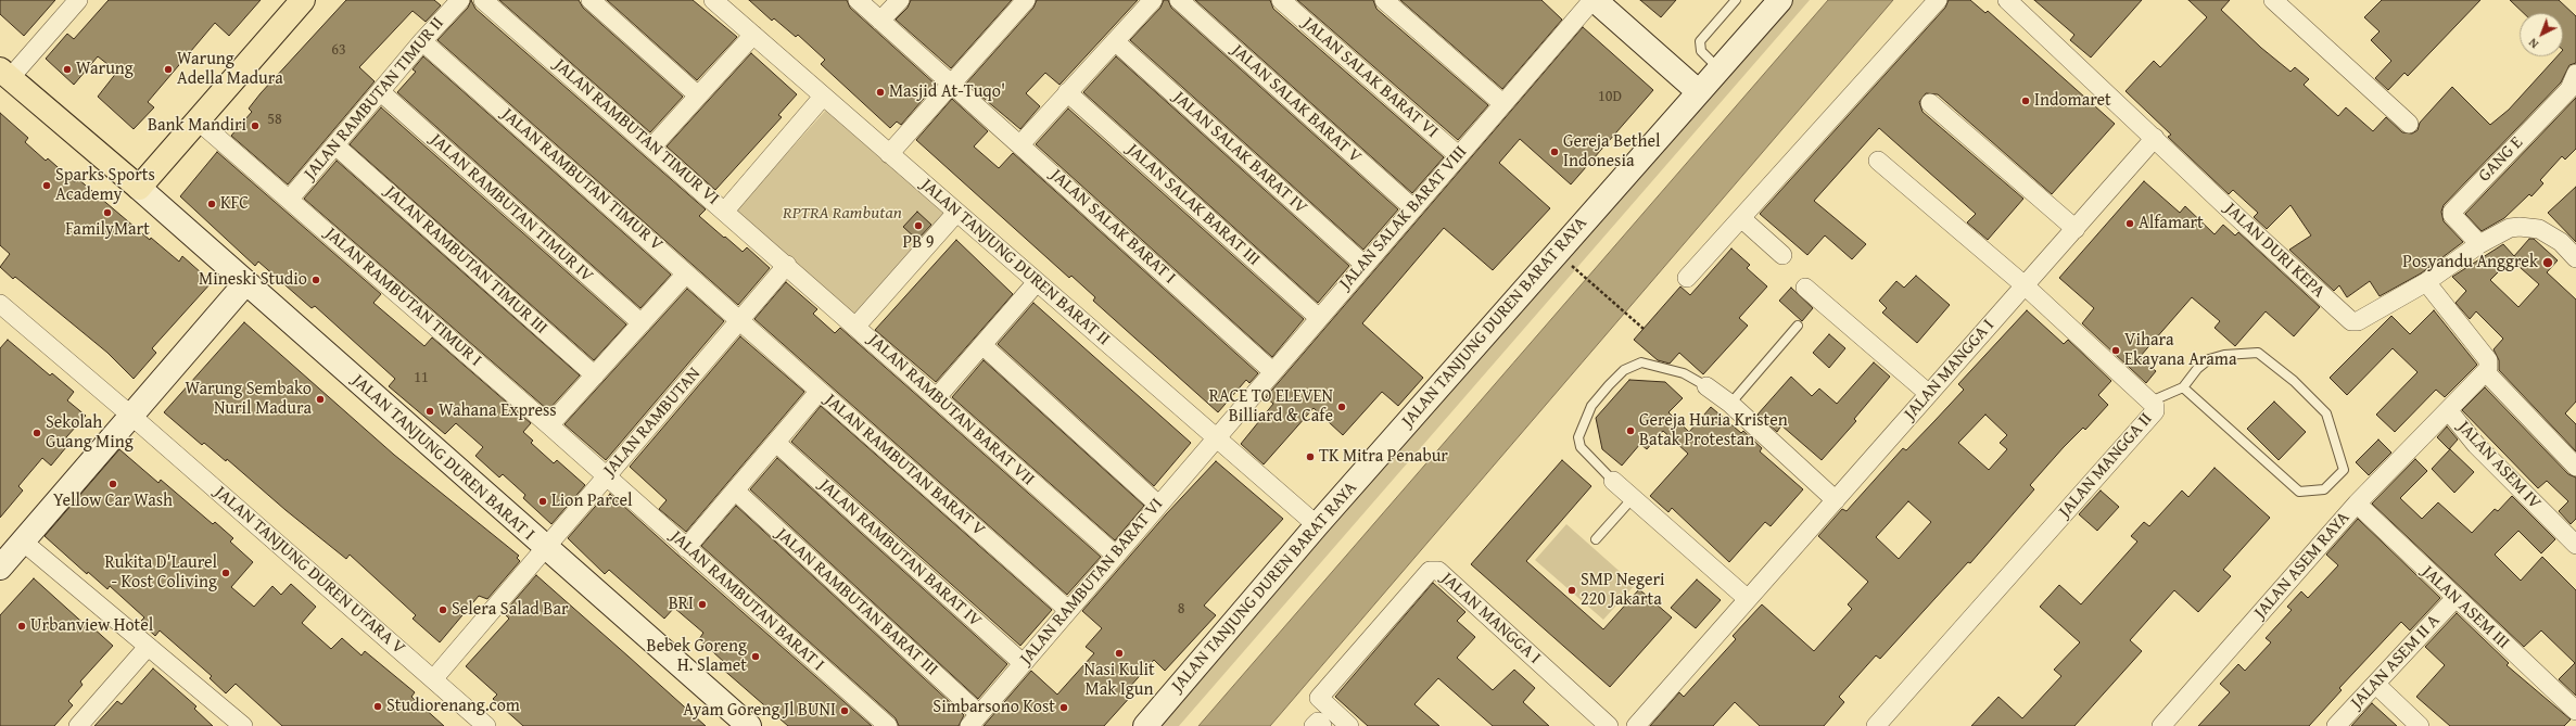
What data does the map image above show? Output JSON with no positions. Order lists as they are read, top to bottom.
{
  "streets": {
    "street": [
      "JALAN SALAK BARAT VI",
      "JALAN RAMBUTAN TIMUR II",
      "JALAN SALAK BARAT V",
      "JALAN RAMBUTAN TIMUR VI",
      "JALAN SALAK BARAT IV",
      "GANG E",
      "JALAN RAMBUTAN TIMUR V",
      "JALAN SALAK BARAT III",
      "JALAN RAMBUTAN TIMUR IV",
      "JALAN SALAK BARAT VIII",
      "JALAN SALAK BARAT I",
      "JALAN DURI KEPA",
      "JALAN RAMBUTAN TIMUR III",
      "JALAN TANJUNG DUREN BARAT II",
      "JALAN RAMBUTAN TIMUR I",
      "JALAN TANJUNG DUREN BARAT RAYA",
      "JALAN MANGGA I",
      "JALAN RAMBUTAN BARAT VII",
      "JALAN RAMBUTAN",
      "JALAN TANJUNG DUREN BARAT I",
      "JALAN RAMBUTAN BARAT V",
      "JALAN MANGGA II",
      "JALAN ASEM IV",
      "JALAN RAMBUTAN BARAT IV",
      "JALAN ASEM RAYA",
      "JALAN TANJUNG DUREN UTARA V",
      "JALAN RAMBUTAN BARAT VI",
      "JALAN RAMBUTAN BARAT I",
      "JALAN RAMBUTAN BARAT III",
      "JALAN ASEM III",
      "JALAN ASEM II A"
    ]
  },
  "crossings": [
    ["JALAN SALAK BARAT VI", "JALAN SALAK BARAT VIII"],
    ["JALAN RAMBUTAN TIMUR II", "JALAN RAMBUTAN TIMUR V"],
    ["JALAN RAMBUTAN TIMUR II", "JALAN RAMBUTAN TIMUR IV"],
    ["JALAN RAMBUTAN TIMUR II", "JALAN RAMBUTAN TIMUR III"],
    ["JALAN RAMBUTAN TIMUR II", "JALAN RAMBUTAN TIMUR I"],
    ["JALAN SALAK BARAT V", "JALAN SALAK BARAT VIII"],
    ["JALAN RAMBUTAN TIMUR VI", "JALAN RAMBUTAN BARAT VII"],
    ["JALAN RAMBUTAN TIMUR VI", "JALAN RAMBUTAN"],
    ["JALAN SALAK BARAT IV", "JALAN SALAK BARAT VIII"],
    ["GANG E", "JALAN DURI KEPA"],
    ["JALAN RAMBUTAN TIMUR V", "JALAN RAMBUTAN"],
    ["JALAN RAMBUTAN TIMUR V", "JALAN RAMBUTAN BARAT V"],
    ["JALAN SALAK BARAT III", "JALAN SALAK BARAT VIII"],
    ["JALAN SALAK BARAT VIII", "JALAN SALAK BARAT I"],
    ["JALAN SALAK BARAT VIII", "JALAN TANJUNG DUREN BARAT II"],
    ["JALAN SALAK BARAT VIII", "JALAN RAMBUTAN BARAT VI"],
    ["JALAN TANJUNG DUREN BARAT II", "JALAN TANJUNG DUREN BARAT RAYA"],
    ["JALAN TANJUNG DUREN BARAT II", "JALAN RAMBUTAN BARAT VI"],
    ["JALAN RAMBUTAN TIMUR I", "JALAN RAMBUTAN"],
    ["JALAN RAMBUTAN TIMUR I", "JALAN RAMBUTAN BARAT I"],
    ["JALAN MANGGA I", "JALAN MANGGA II"],
    ["JALAN RAMBUTAN BARAT VII", "JALAN RAMBUTAN"],
    ["JALAN RAMBUTAN BARAT VII", "JALAN RAMBUTAN BARAT VI"],
    ["JALAN RAMBUTAN", "JALAN TANJUNG DUREN BARAT I"],
    ["JALAN RAMBUTAN", "JALAN RAMBUTAN BARAT V"],
    ["JALAN RAMBUTAN", "JALAN TANJUNG DUREN UTARA V"],
    ["JALAN RAMBUTAN", "JALAN RAMBUTAN BARAT I"],
    ["JALAN RAMBUTAN BARAT V", "JALAN RAMBUTAN BARAT VI"],
    ["JALAN ASEM IV", "JALAN ASEM RAYA"],
    ["JALAN RAMBUTAN BARAT IV", "JALAN RAMBUTAN BARAT VI"],
    ["JALAN ASEM RAYA", "JALAN ASEM III"],
    ["JALAN RAMBUTAN BARAT VI", "JALAN RAMBUTAN BARAT III"],
    ["JALAN ASEM III", "JALAN ASEM II A"]
  ],
  "parks": ["RPTRA Rambutan"],
  "places": [
    "Warung",
    "Warung Adella Madura",
    "Masjid At-Tuqo'",
    "Indomaret",
    "Bank Mandiri",
    "Gereja Bethel Indonesia",
    "Sparks Sports Academy",
    "KFC",
    "FamilyMart",
    "Alfamart",
    "PB 9",
    "Posyandu Anggrek",
    "Mineski Studio",
    "Vihara Ekayana Arama",
    "Warung Sembako Nuril Madura",
    "RACE TO ELEVEN Billiard & Cafe",
    "Wahana Express",
    "Gereja Huria Kristen Batak Protestan",
    "Sekolah Guang Ming",
    "TK Mitra Penabur",
    "Yellow Car Wash",
    "Lion Parcel",
    "Rukita D'Laurel - Kost Coliving",
    "SMP Negeri 220 Jakarta",
    "BRI",
    "Selera Salad Bar",
    "Urbanview Hotel",
    "Nasi Kulit Mak Igun",
    "Bebek Goreng H. Slamet",
    "Studiorenang.com",
    "Simbarsono Kost",
    "Ayam Goreng Jl BUNI"
  ],
  "house_numbers": [
    "63",
    "10D",
    "58",
    "11",
    "8"
  ],
  "north": "bottom left"
}
